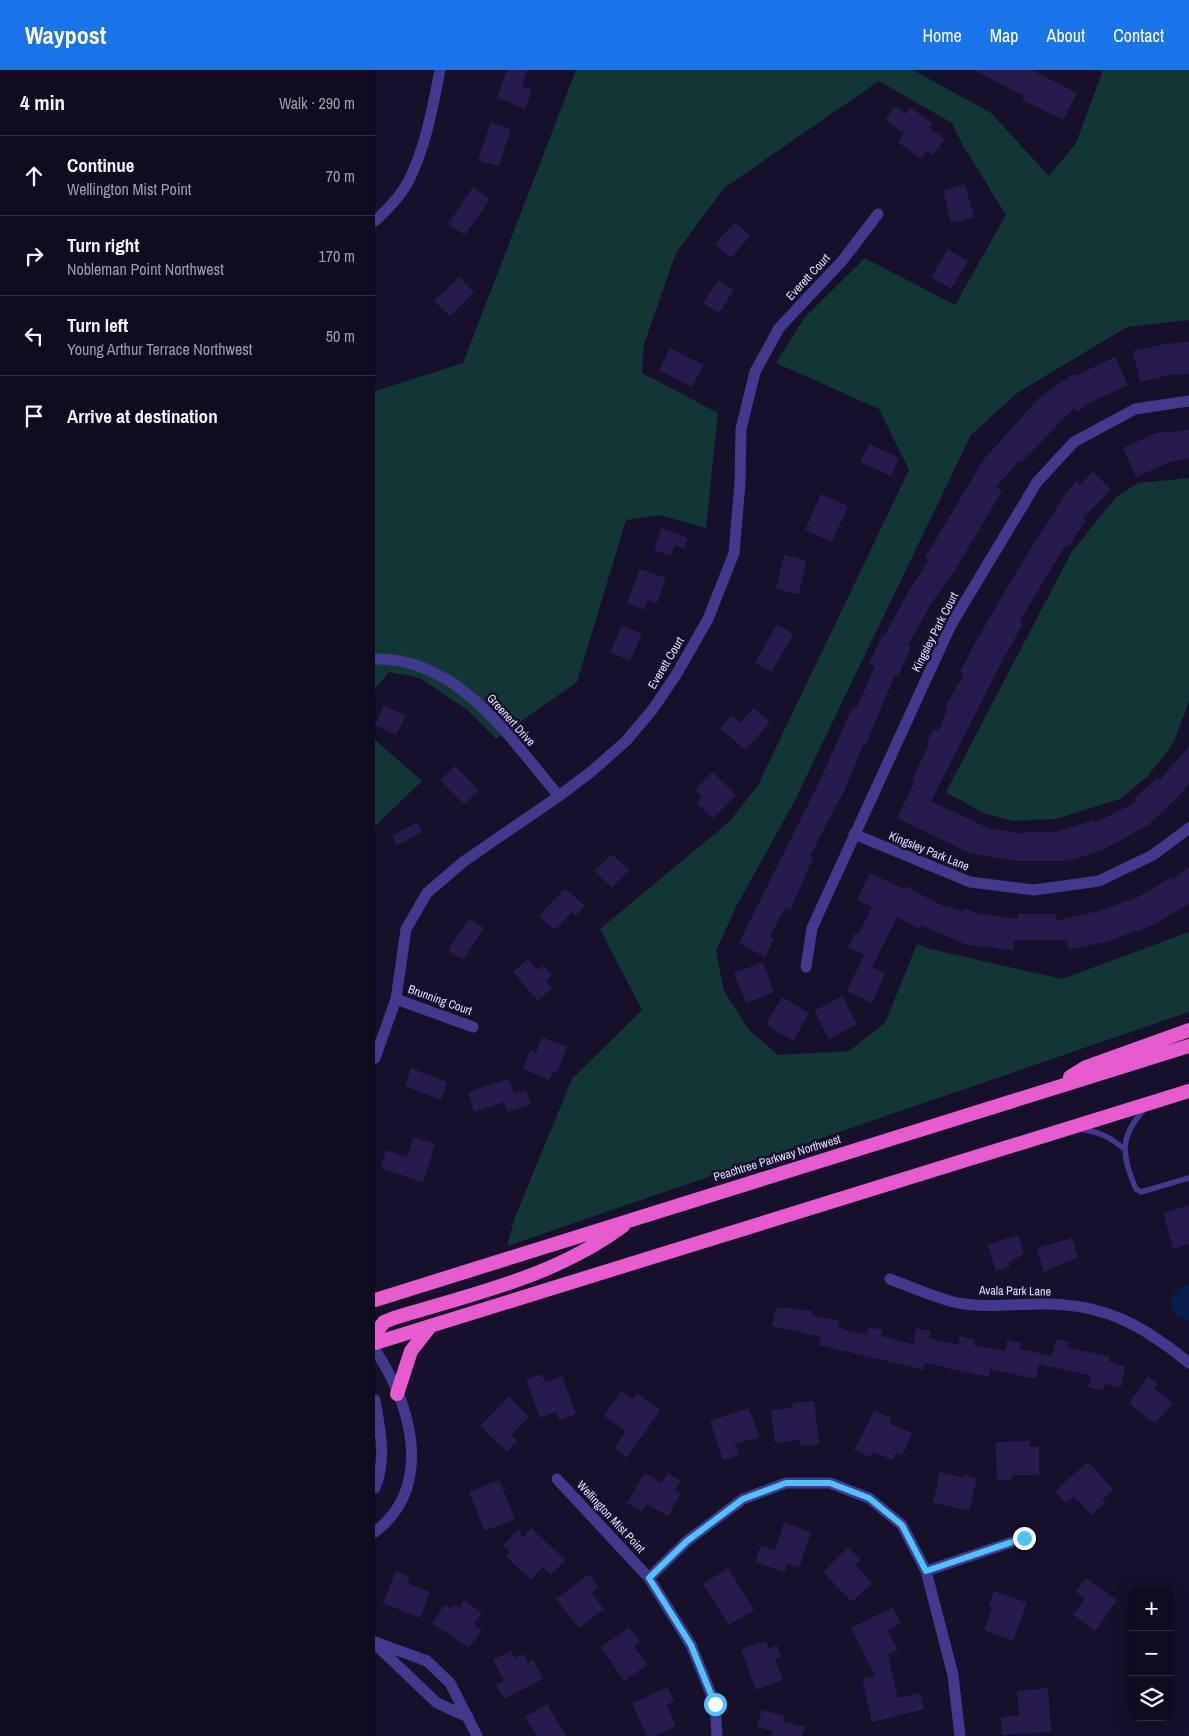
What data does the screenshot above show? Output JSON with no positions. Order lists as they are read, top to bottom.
{
  "streets": {
    "highway": ["Peachtree Parkway Northwest"],
    "street": [
      "Everett Court",
      "Kingsley Park Court",
      "Greenert Drive",
      "Kingsley Park Lane",
      "Brunning Court",
      "Avala Park Lane",
      "Wellington Mist Point"
    ]
  },
  "crossings": [
    ["Everett Court", "Greenert Drive"],
    ["Everett Court", "Brunning Court"],
    ["Kingsley Park Court", "Kingsley Park Lane"]
  ],
  "page": {
    "header": "Waypost",
    "nav": [
      "Home",
      "Map",
      "About",
      "Contact"
    ],
    "heading": ["4 min", "Walk · 290 m"],
    "list": [
      ["Continue", "Wellington Mist Point", "70 m"],
      ["Turn right", "Nobleman Point Northwest", "170 m"],
      ["Turn left", "Young Arthur Terrace Northwest", "50 m"],
      "Arrive at destination"
    ],
    "map_buttons": ["+", "−"]
  }
}
